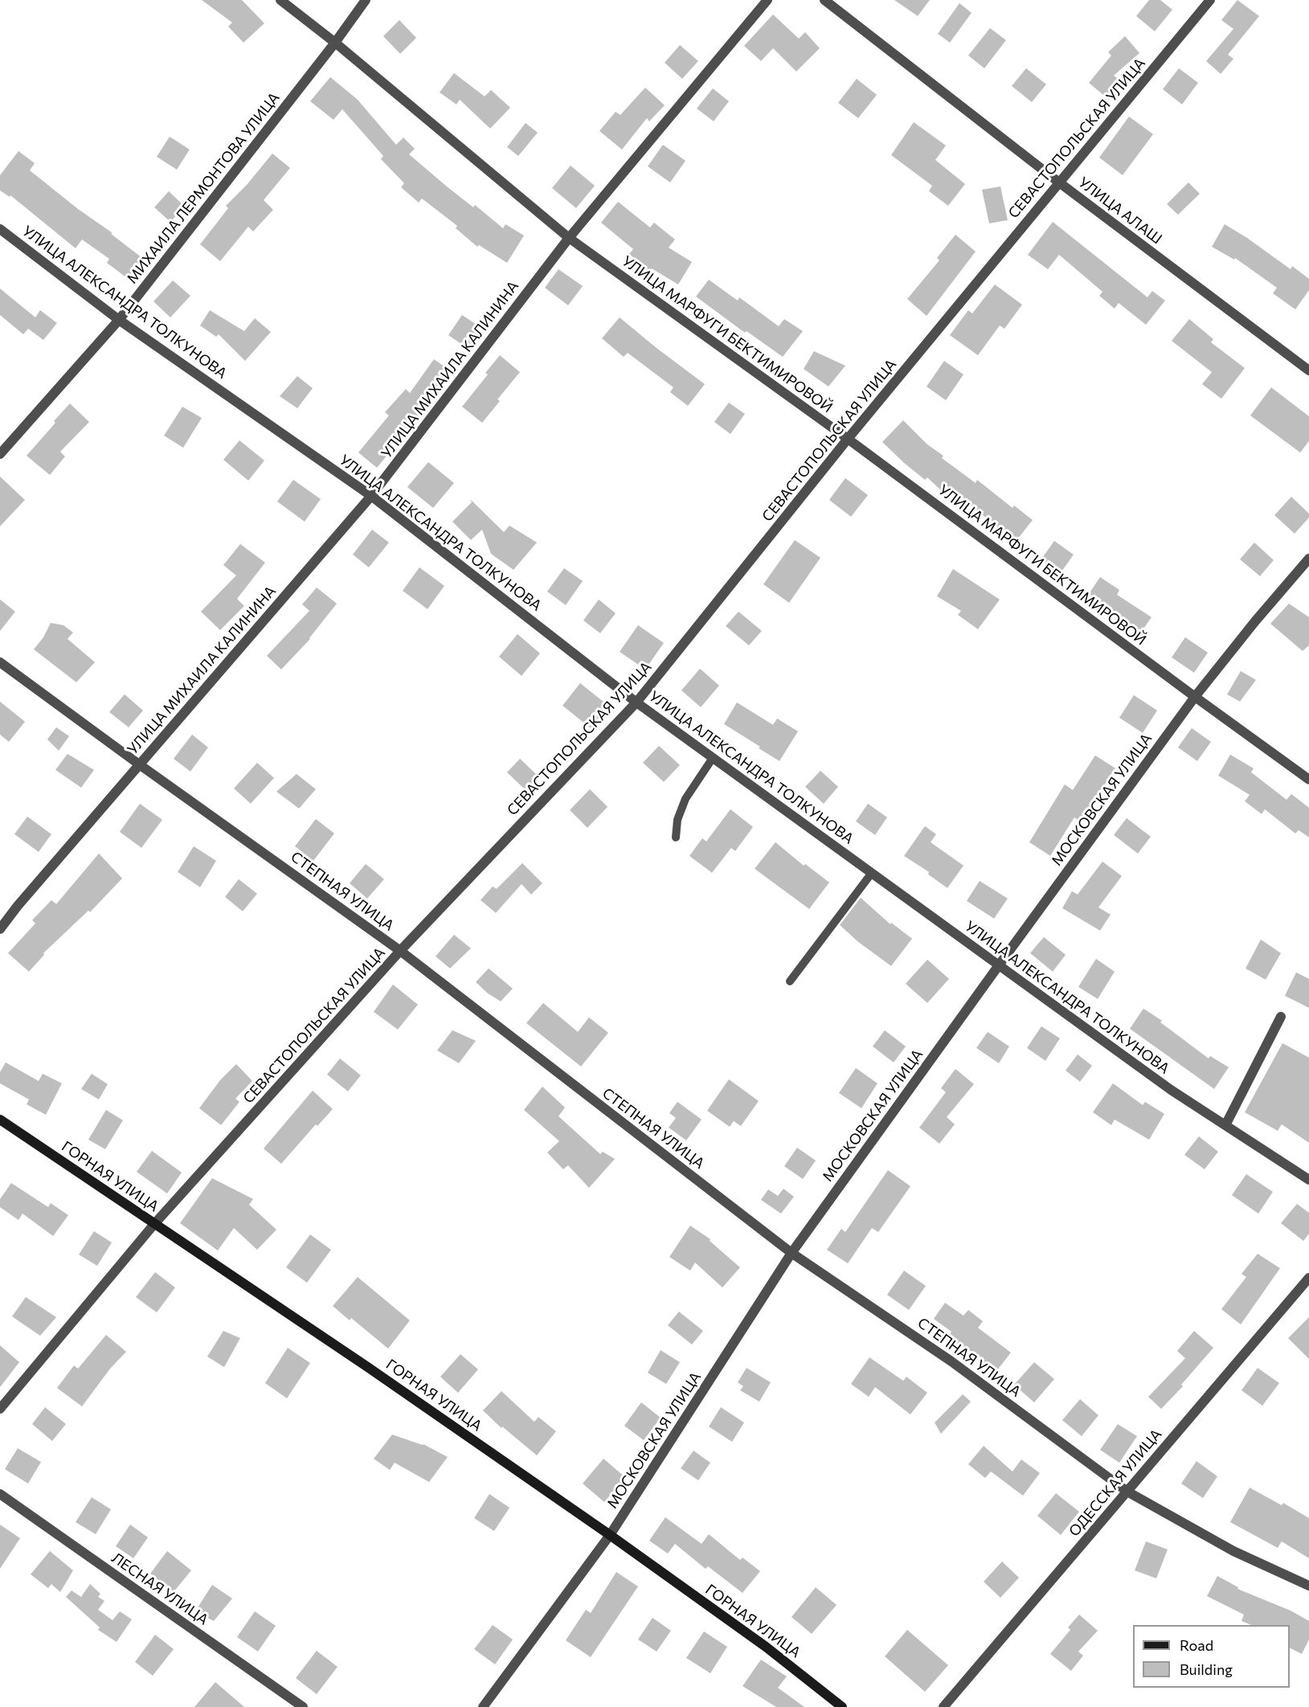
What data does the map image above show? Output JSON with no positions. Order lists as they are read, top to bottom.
{
  "streets": {
    "street": [
      "СЕВАСТОПОЛЬСКАЯ УЛИЦА",
      "МИХАИЛА ЛЕРМОНТОВА УЛИЦА",
      "УЛИЦА АЛАШ",
      "УЛИЦА АЛЕКСАНДРА ТОЛКУНОВА",
      "УЛИЦА МАРФУГИ БЕКТИМИРОВОЙ",
      "УЛИЦА МИХАИЛА КАЛИНИНА",
      "МОСКОВСКАЯ УЛИЦА",
      "СТЕПНАЯ УЛИЦА",
      "ГОРНАЯ УЛИЦА",
      "ОДЕССКАЯ УЛИЦА",
      "ЛЕСНАЯ УЛИЦА"
    ]
  },
  "crossings": [
    ["СЕВАСТОПОЛЬСКАЯ УЛИЦА", "УЛИЦА АЛАШ"],
    ["СЕВАСТОПОЛЬСКАЯ УЛИЦА", "УЛИЦА АЛЕКСАНДРА ТОЛКУНОВА"],
    ["СЕВАСТОПОЛЬСКАЯ УЛИЦА", "УЛИЦА МАРФУГИ БЕКТИМИРОВОЙ"],
    ["СЕВАСТОПОЛЬСКАЯ УЛИЦА", "СТЕПНАЯ УЛИЦА"],
    ["СЕВАСТОПОЛЬСКАЯ УЛИЦА", "ГОРНАЯ УЛИЦА"],
    ["МИХАИЛА ЛЕРМОНТОВА УЛИЦА", "УЛИЦА АЛЕКСАНДРА ТОЛКУНОВА"],
    ["МИХАИЛА ЛЕРМОНТОВА УЛИЦА", "УЛИЦА МАРФУГИ БЕКТИМИРОВОЙ"],
    ["УЛИЦА АЛЕКСАНДРА ТОЛКУНОВА", "УЛИЦА МИХАИЛА КАЛИНИНА"],
    ["УЛИЦА АЛЕКСАНДРА ТОЛКУНОВА", "МОСКОВСКАЯ УЛИЦА"],
    ["УЛИЦА МАРФУГИ БЕКТИМИРОВОЙ", "УЛИЦА МИХАИЛА КАЛИНИНА"],
    ["УЛИЦА МАРФУГИ БЕКТИМИРОВОЙ", "МОСКОВСКАЯ УЛИЦА"],
    ["УЛИЦА МИХАИЛА КАЛИНИНА", "СТЕПНАЯ УЛИЦА"],
    ["МОСКОВСКАЯ УЛИЦА", "СТЕПНАЯ УЛИЦА"],
    ["МОСКОВСКАЯ УЛИЦА", "ГОРНАЯ УЛИЦА"],
    ["СТЕПНАЯ УЛИЦА", "ОДЕССКАЯ УЛИЦА"]
  ],
  "legend": ["Road", "Building"]
}
